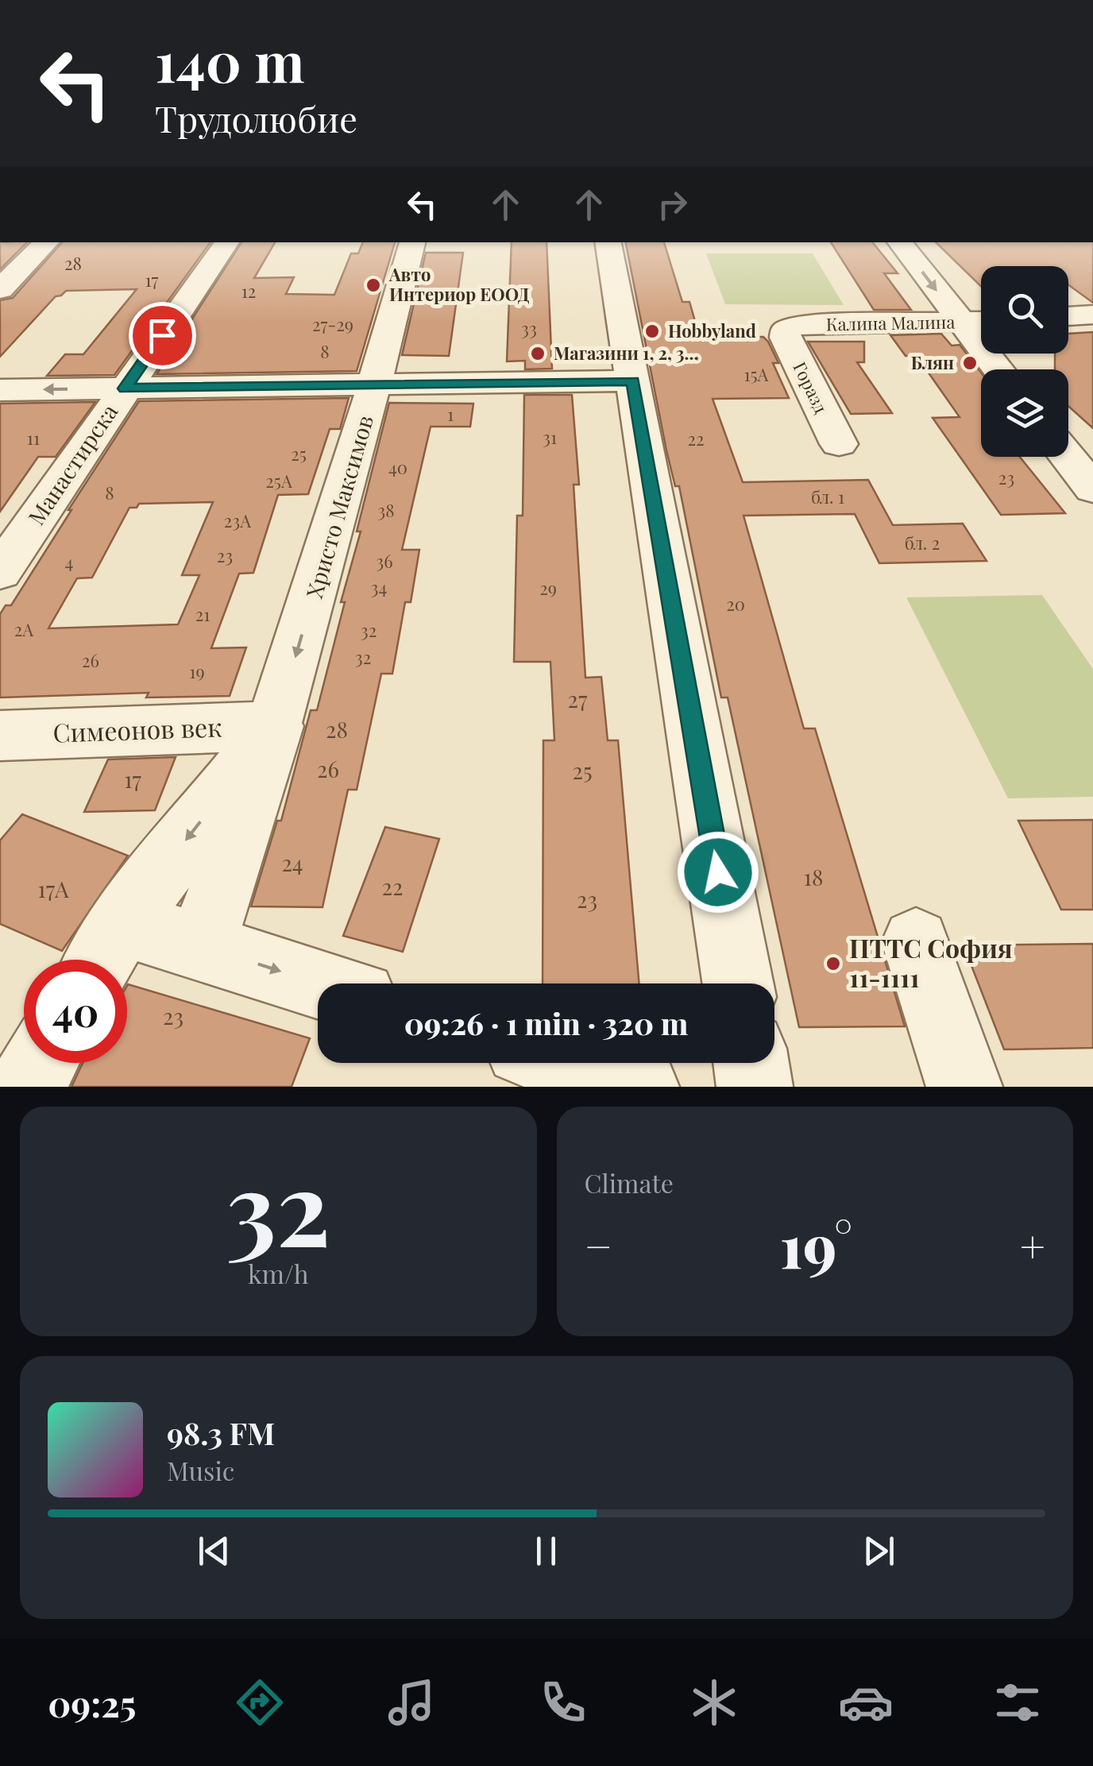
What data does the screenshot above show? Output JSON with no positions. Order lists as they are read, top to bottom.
{
  "streets": {
    "street": [
      "Калина Малина",
      "Горазд",
      "Манастирска",
      "Христо Максимов",
      "Симеонов век"
    ]
  },
  "crossings": [
    ["Калина Малина", "Горазд"],
    ["Христо Максимов", "Симеонов век"]
  ],
  "places": [
    "Авто Интериор ЕООД",
    "Hobbyland",
    "Магазини 1, 2, 3...",
    "Блян",
    "ПТТС София 11-1111"
  ],
  "house_numbers": [
    "28",
    "17",
    "12",
    "27-29",
    "33",
    "8",
    "15А",
    "1",
    "31",
    "11",
    "22",
    "25",
    "40",
    "23",
    "25А",
    "8",
    "бл. 1",
    "38",
    "23А",
    "бл. 2",
    "23",
    "36",
    "4",
    "34",
    "29",
    "20",
    "21",
    "2А",
    "32",
    "32",
    "26",
    "19",
    "27",
    "28",
    "26",
    "25",
    "17",
    "24",
    "18",
    "22",
    "17А",
    "23",
    "23"
  ],
  "page": {
    "turn": ["140 m", "Трудолюбие"],
    "limit": "40",
    "trip": "09:26 · 1 min · 320 m",
    "tile": [
      ["32", "km/h"],
      "Climate"
    ],
    "heat": ["−", "19°", "+"],
    "song": ["98.3 FM", "Music"],
    "tabs": "09:25"
  }
}
